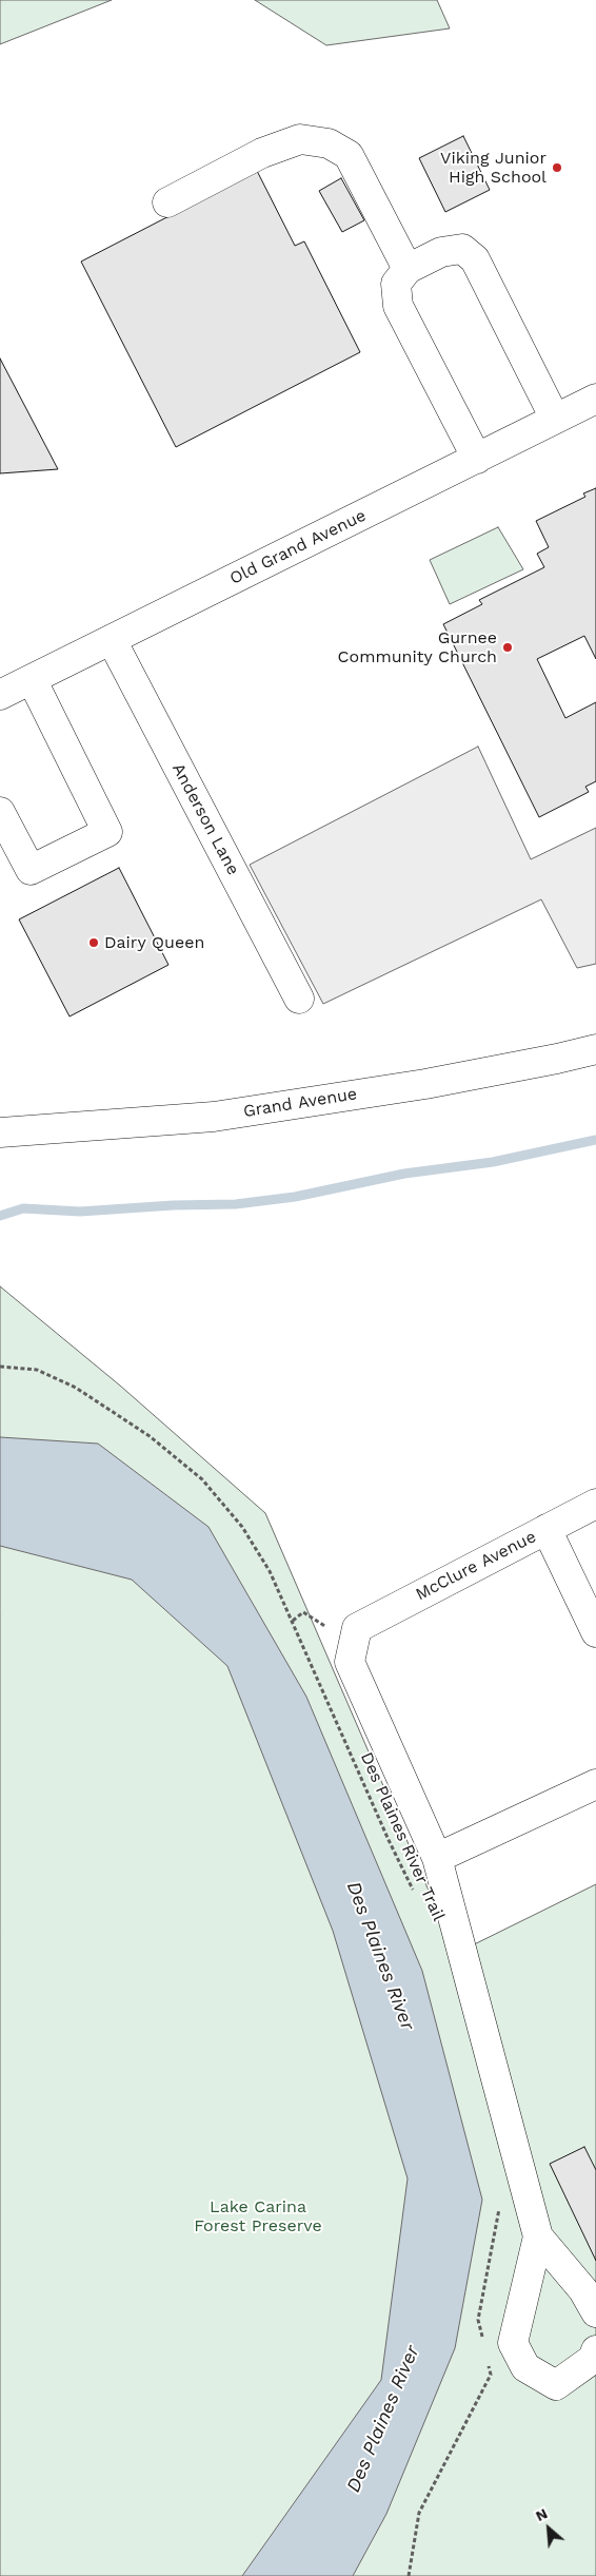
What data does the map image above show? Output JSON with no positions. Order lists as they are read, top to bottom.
{
  "streets": {
    "street": [
      "Old Grand Avenue",
      "Anderson Lane",
      "Grand Avenue",
      "McClure Avenue"
    ],
    "path": ["Des Plaines River Trail"]
  },
  "crossings": [
    ["Old Grand Avenue", "Anderson Lane"]
  ],
  "water": ["Des Plaines River"],
  "parks": ["Lake Carina Forest Preserve"],
  "places": ["Viking Junior High School", "Gurnee Community Church", "Dairy Queen"],
  "north": "top left"
}
